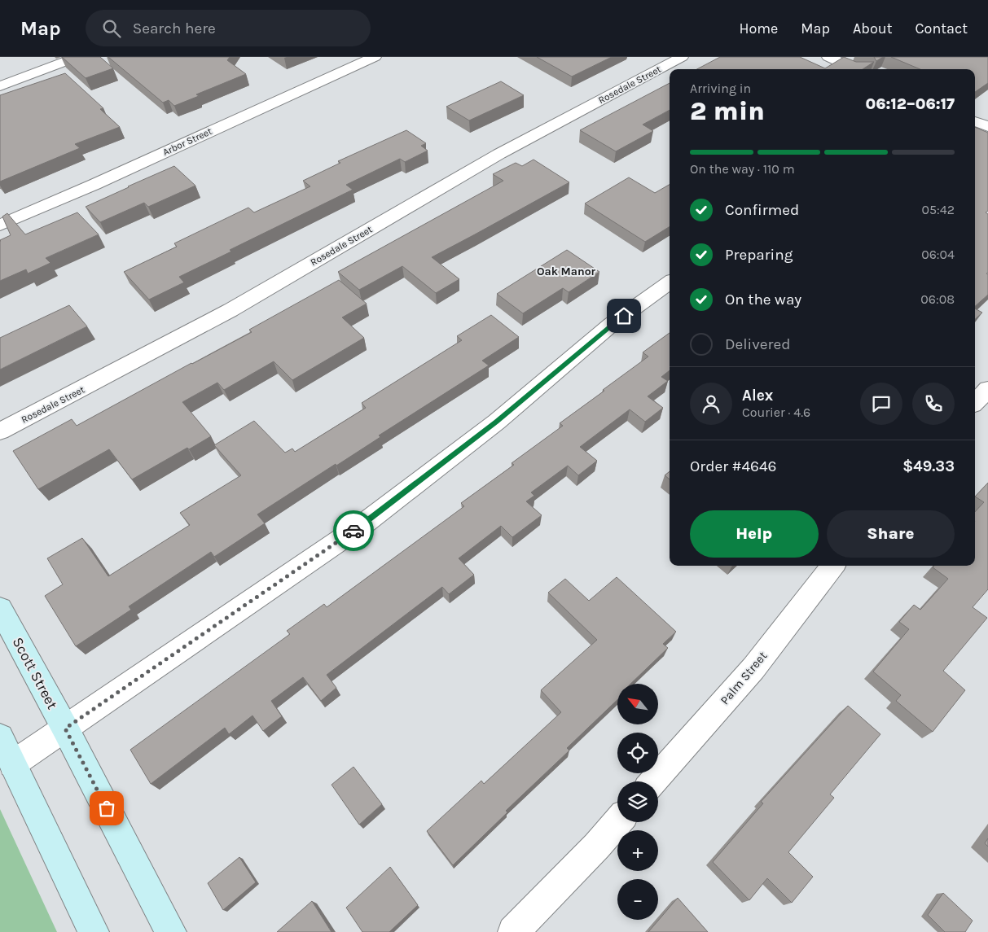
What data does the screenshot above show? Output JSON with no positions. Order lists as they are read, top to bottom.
{
  "streets": {
    "main road": ["Scott Street"],
    "street": ["Rosedale Street", "Arbor Street", "Palm Street"]
  },
  "districts": ["Oak Manor"],
  "north": "top left",
  "page": {
    "header": "Map",
    "search": "Search here",
    "nav": [
      "Home",
      "Map",
      "About",
      "Contact"
    ],
    "heading": ["2 min", "Arriving in", "06:12–06:17"],
    "panel": [
      "Alex",
      "Courier · 4.6",
      "Order #4646",
      "$49.33"
    ],
    "bar": "On the way · 110 m",
    "list": [
      ["Confirmed", "05:42"],
      ["Preparing", "06:04"],
      ["On the way", "06:08"],
      "Delivered"
    ],
    "buttons": ["Help", "Share"],
    "map_buttons": ["+", "−"]
  }
}
